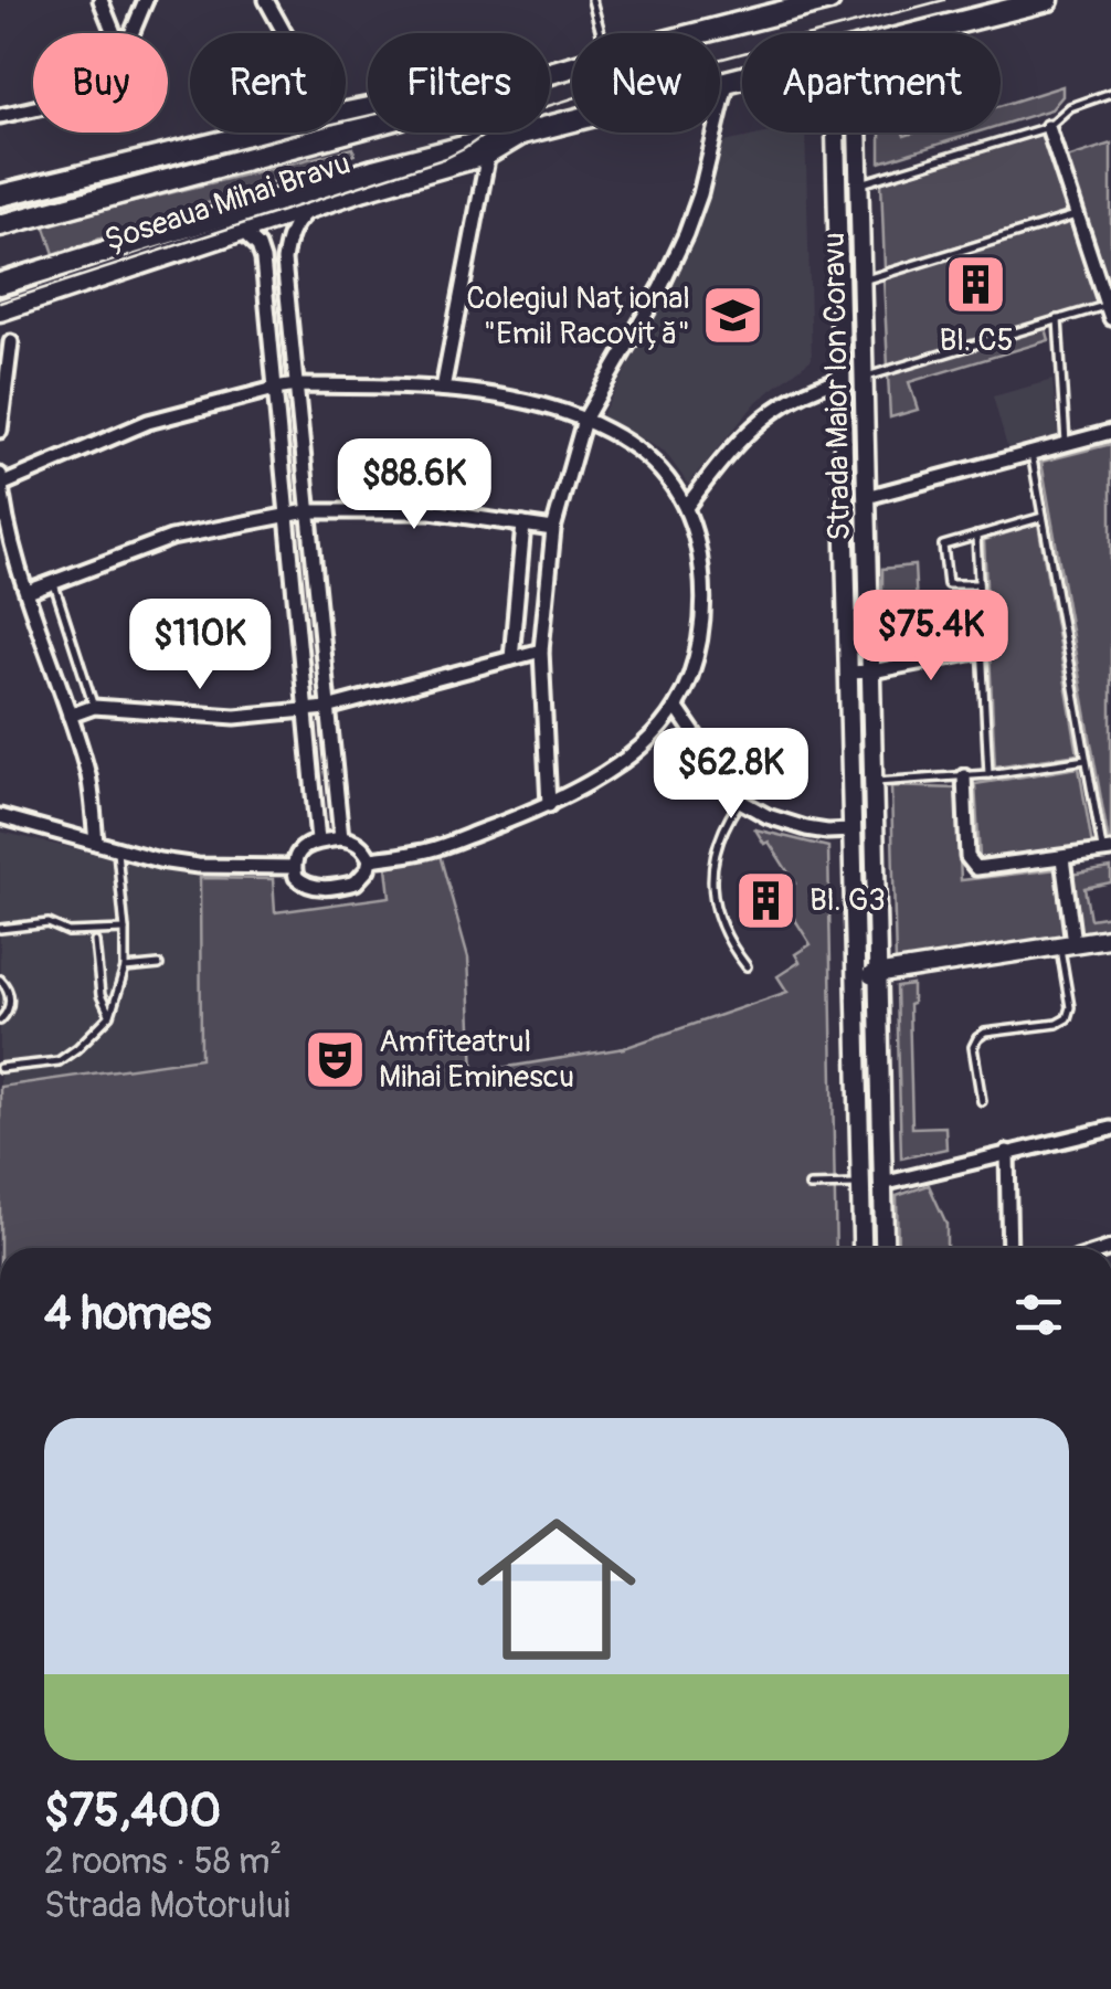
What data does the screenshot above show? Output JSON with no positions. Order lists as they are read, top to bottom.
{
  "streets": {
    "main road": ["Șoseaua Mihai Bravu"],
    "street": ["Strada Maior Ion Coravu"]
  },
  "places": {
    "building": ["Bl. C5", "Bl. G3"],
    "school or university": ["Colegiul Național \"Emil Racoviță\""],
    "theatre": ["Amfiteatrul Mihai Eminescu"]
  },
  "page": {
    "chip": [
      "Buy",
      "Rent",
      "Filters",
      "New",
      "Apartment"
    ],
    "price": [
      "$88.6K",
      "$75.4K",
      "$110K",
      "$62.8K"
    ],
    "heading": "4 homes",
    "list": [
      {
        "name": "$75,400",
        "note": "2 rooms · 58 m² · Strada Motorului"
      }
    ]
  }
}
